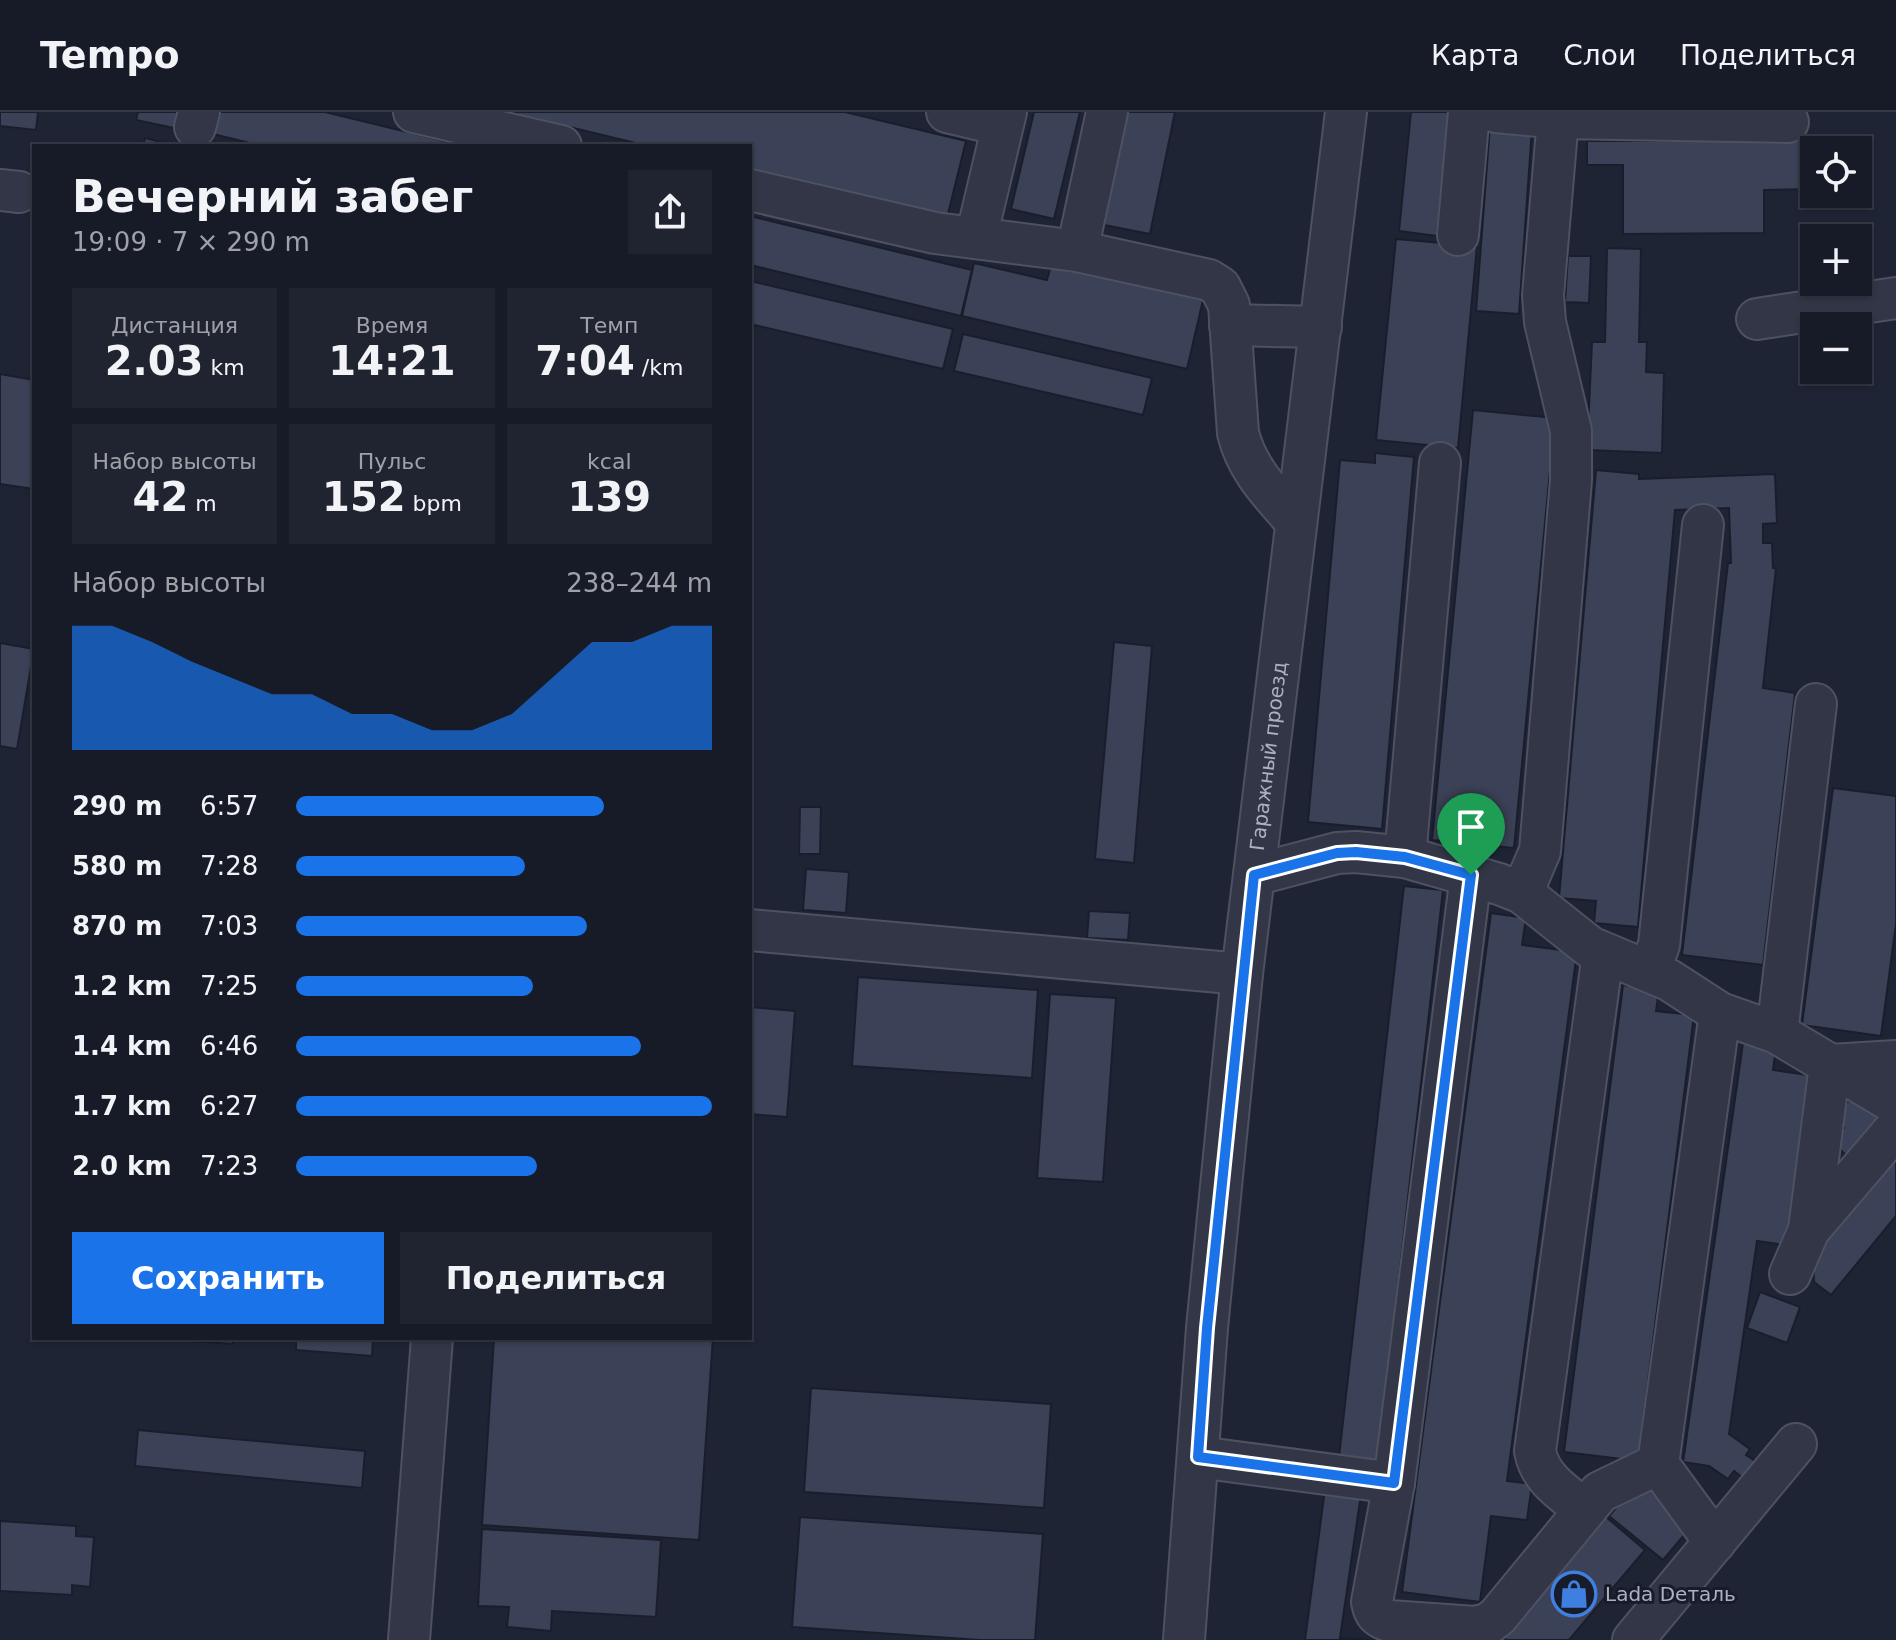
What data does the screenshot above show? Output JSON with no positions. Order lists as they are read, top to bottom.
{
  "streets": {
    "street": ["Гаражный проезд"]
  },
  "places": {
    "shop": ["Lada Dеталь"]
  },
  "page": {
    "header": "Tempo",
    "nav": ["Карта", "Слои", "Поделиться"],
    "map_buttons": ["+", "−"],
    "heading": ["Вечерний забег", "19:09 · 7 × 290 m"],
    "stats": [
      ["Дистанция", "2.03 km"],
      ["Время", "14:21"],
      ["Темп", "7:04 /km"],
      ["Набор высоты", "42 m"],
      ["Пульс", "152 bpm"],
      ["kcal", "139"]
    ],
    "chart": ["Набор высоты", "238–244 m"],
    "list": [
      {
        "name": "290 m",
        "note": "6:57"
      },
      {
        "name": "580 m",
        "note": "7:28"
      },
      {
        "name": "870 m",
        "note": "7:03"
      },
      {
        "name": "1.2 km",
        "note": "7:25"
      },
      {
        "name": "1.4 km",
        "note": "6:46"
      },
      {
        "name": "1.7 km",
        "note": "6:27"
      },
      {
        "name": "2.0 km",
        "note": "7:23"
      }
    ],
    "buttons": ["Сохранить", "Поделиться"]
  }
}
